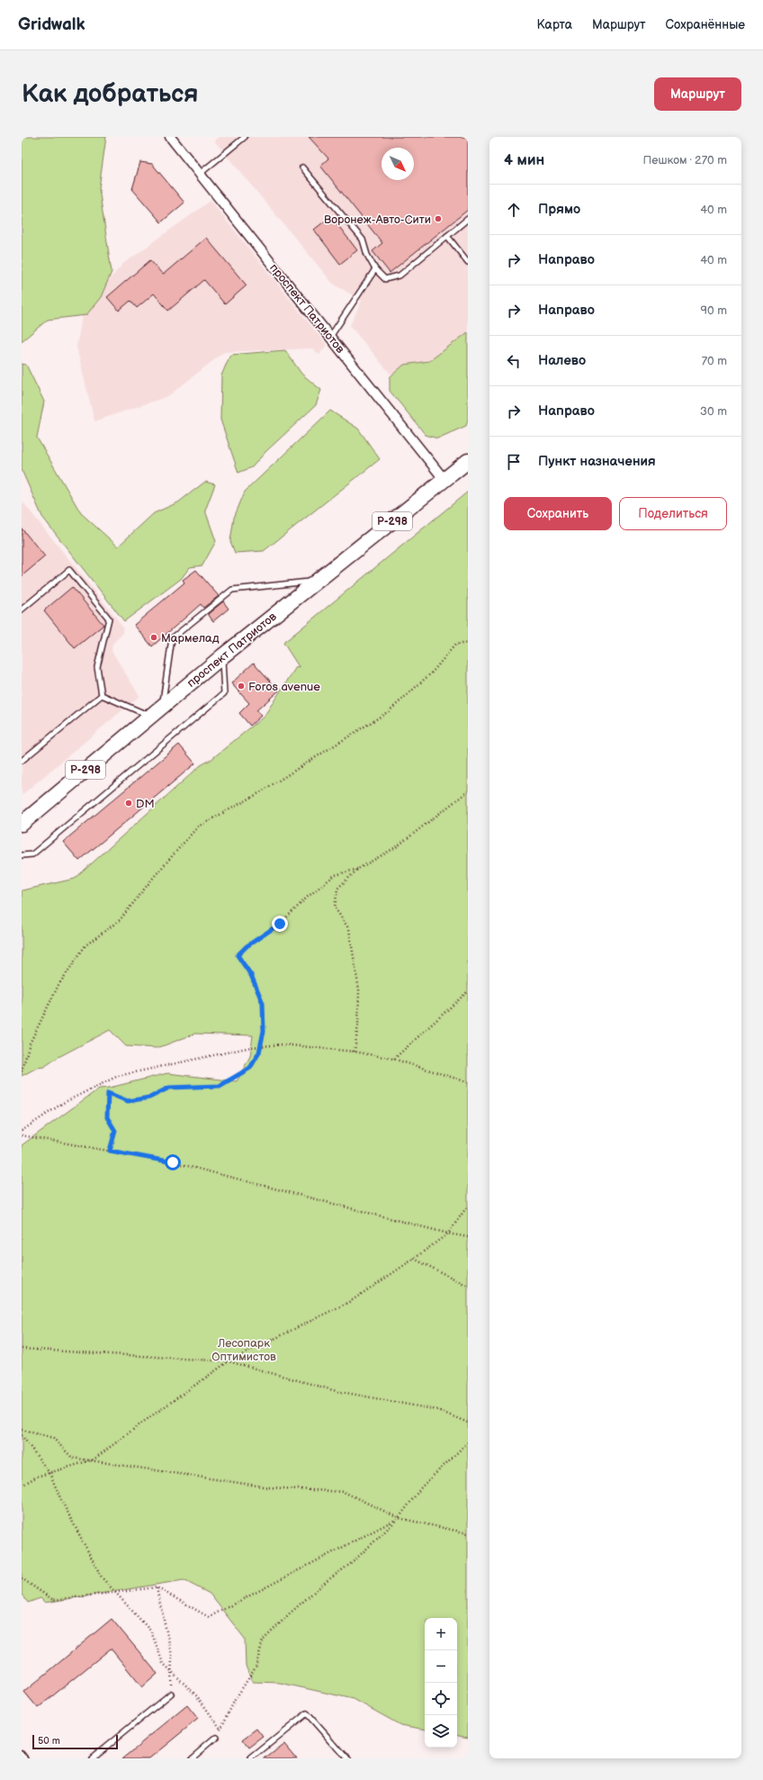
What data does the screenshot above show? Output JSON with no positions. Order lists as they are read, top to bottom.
{
  "streets": {
    "highway": ["проспект Патриотов", "Р-298"]
  },
  "parks": ["Лесопарк Оптимистов"],
  "places": [
    "Воронеж-Авто-Сити",
    "Мармелад",
    "Foros avenue",
    "DM"
  ],
  "scale_bar": "50 m",
  "north": "bottom right",
  "page": {
    "header": "Gridwalk",
    "nav": ["Карта", "Маршрут", "Сохранённые"],
    "buttons": [
      "Маршрут",
      ["Сохранить", "Поделиться"]
    ],
    "title": "Как добраться",
    "heading": ["4 мин", "Пешком · 270 m"],
    "list": [
      ["Прямо", "40 m"],
      ["Направо", "40 m"],
      ["Направо", "90 m"],
      ["Налево", "70 m"],
      ["Направо", "30 m"],
      "Пункт назначения"
    ],
    "map_buttons": ["+", "−"],
    "scale": "50 m"
  }
}
